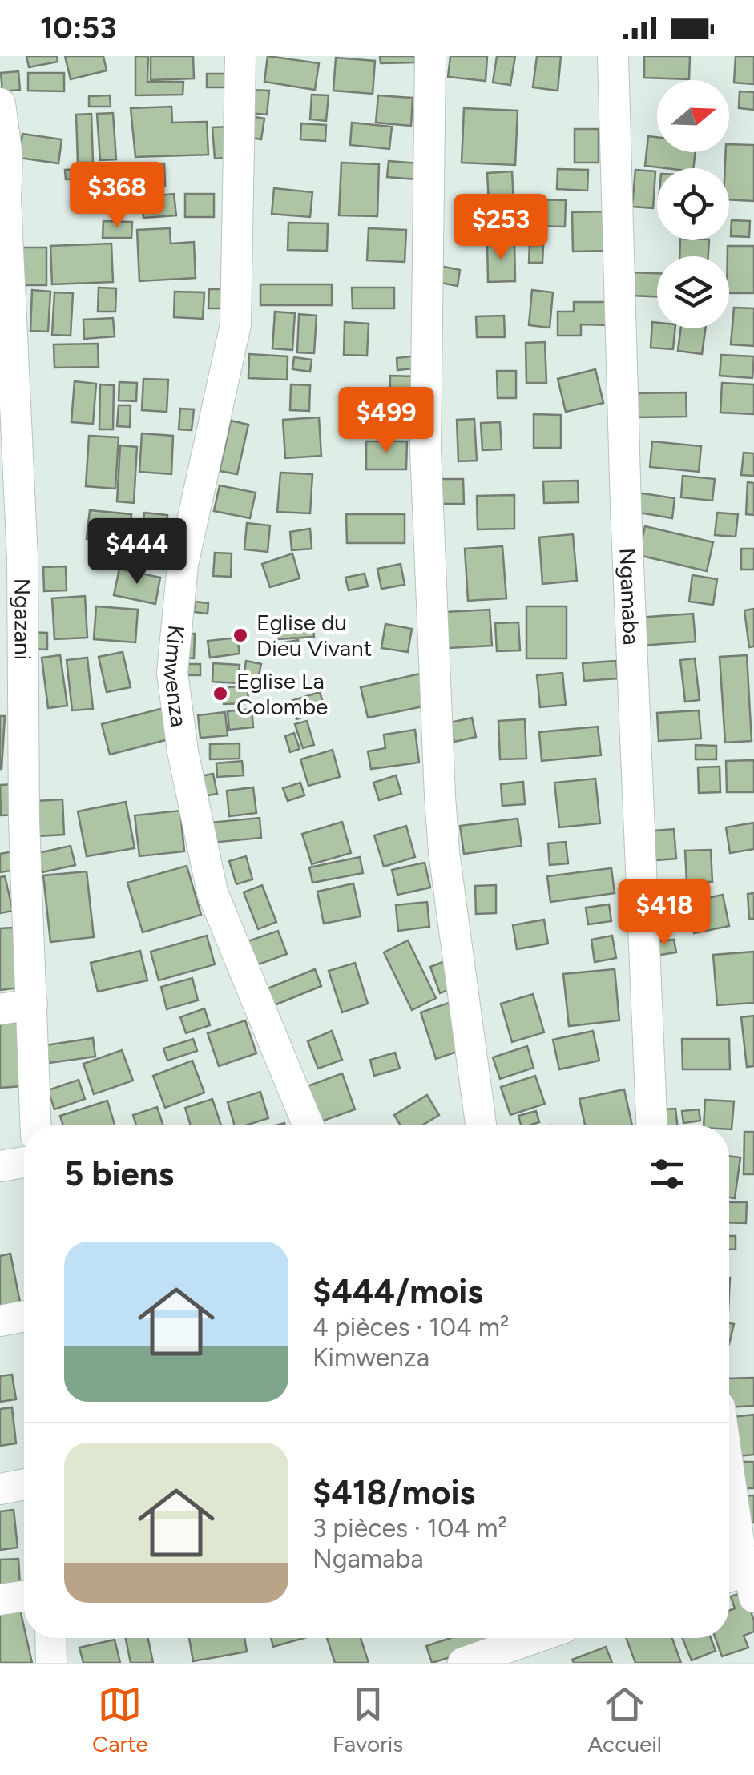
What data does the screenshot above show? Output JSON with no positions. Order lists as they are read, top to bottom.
{
  "streets": {
    "street": ["Ngamaba", "Ngazani", "Kimwenza"]
  },
  "places": ["Eglise du Dieu Vivant", "Eglise La Colombe"],
  "north": "right",
  "page": {
    "status": "10:53",
    "price": [
      "$368",
      "$253",
      "$499",
      "$444",
      "$418"
    ],
    "heading": "5 biens",
    "list": [
      {
        "name": "$444/mois",
        "note": "4 pièces · 104 m² · Kimwenza"
      },
      {
        "name": "$418/mois",
        "note": "3 pièces · 104 m² · Ngamaba"
      }
    ],
    "tabs": ["Carte", "Favoris", "Accueil"]
  }
}
